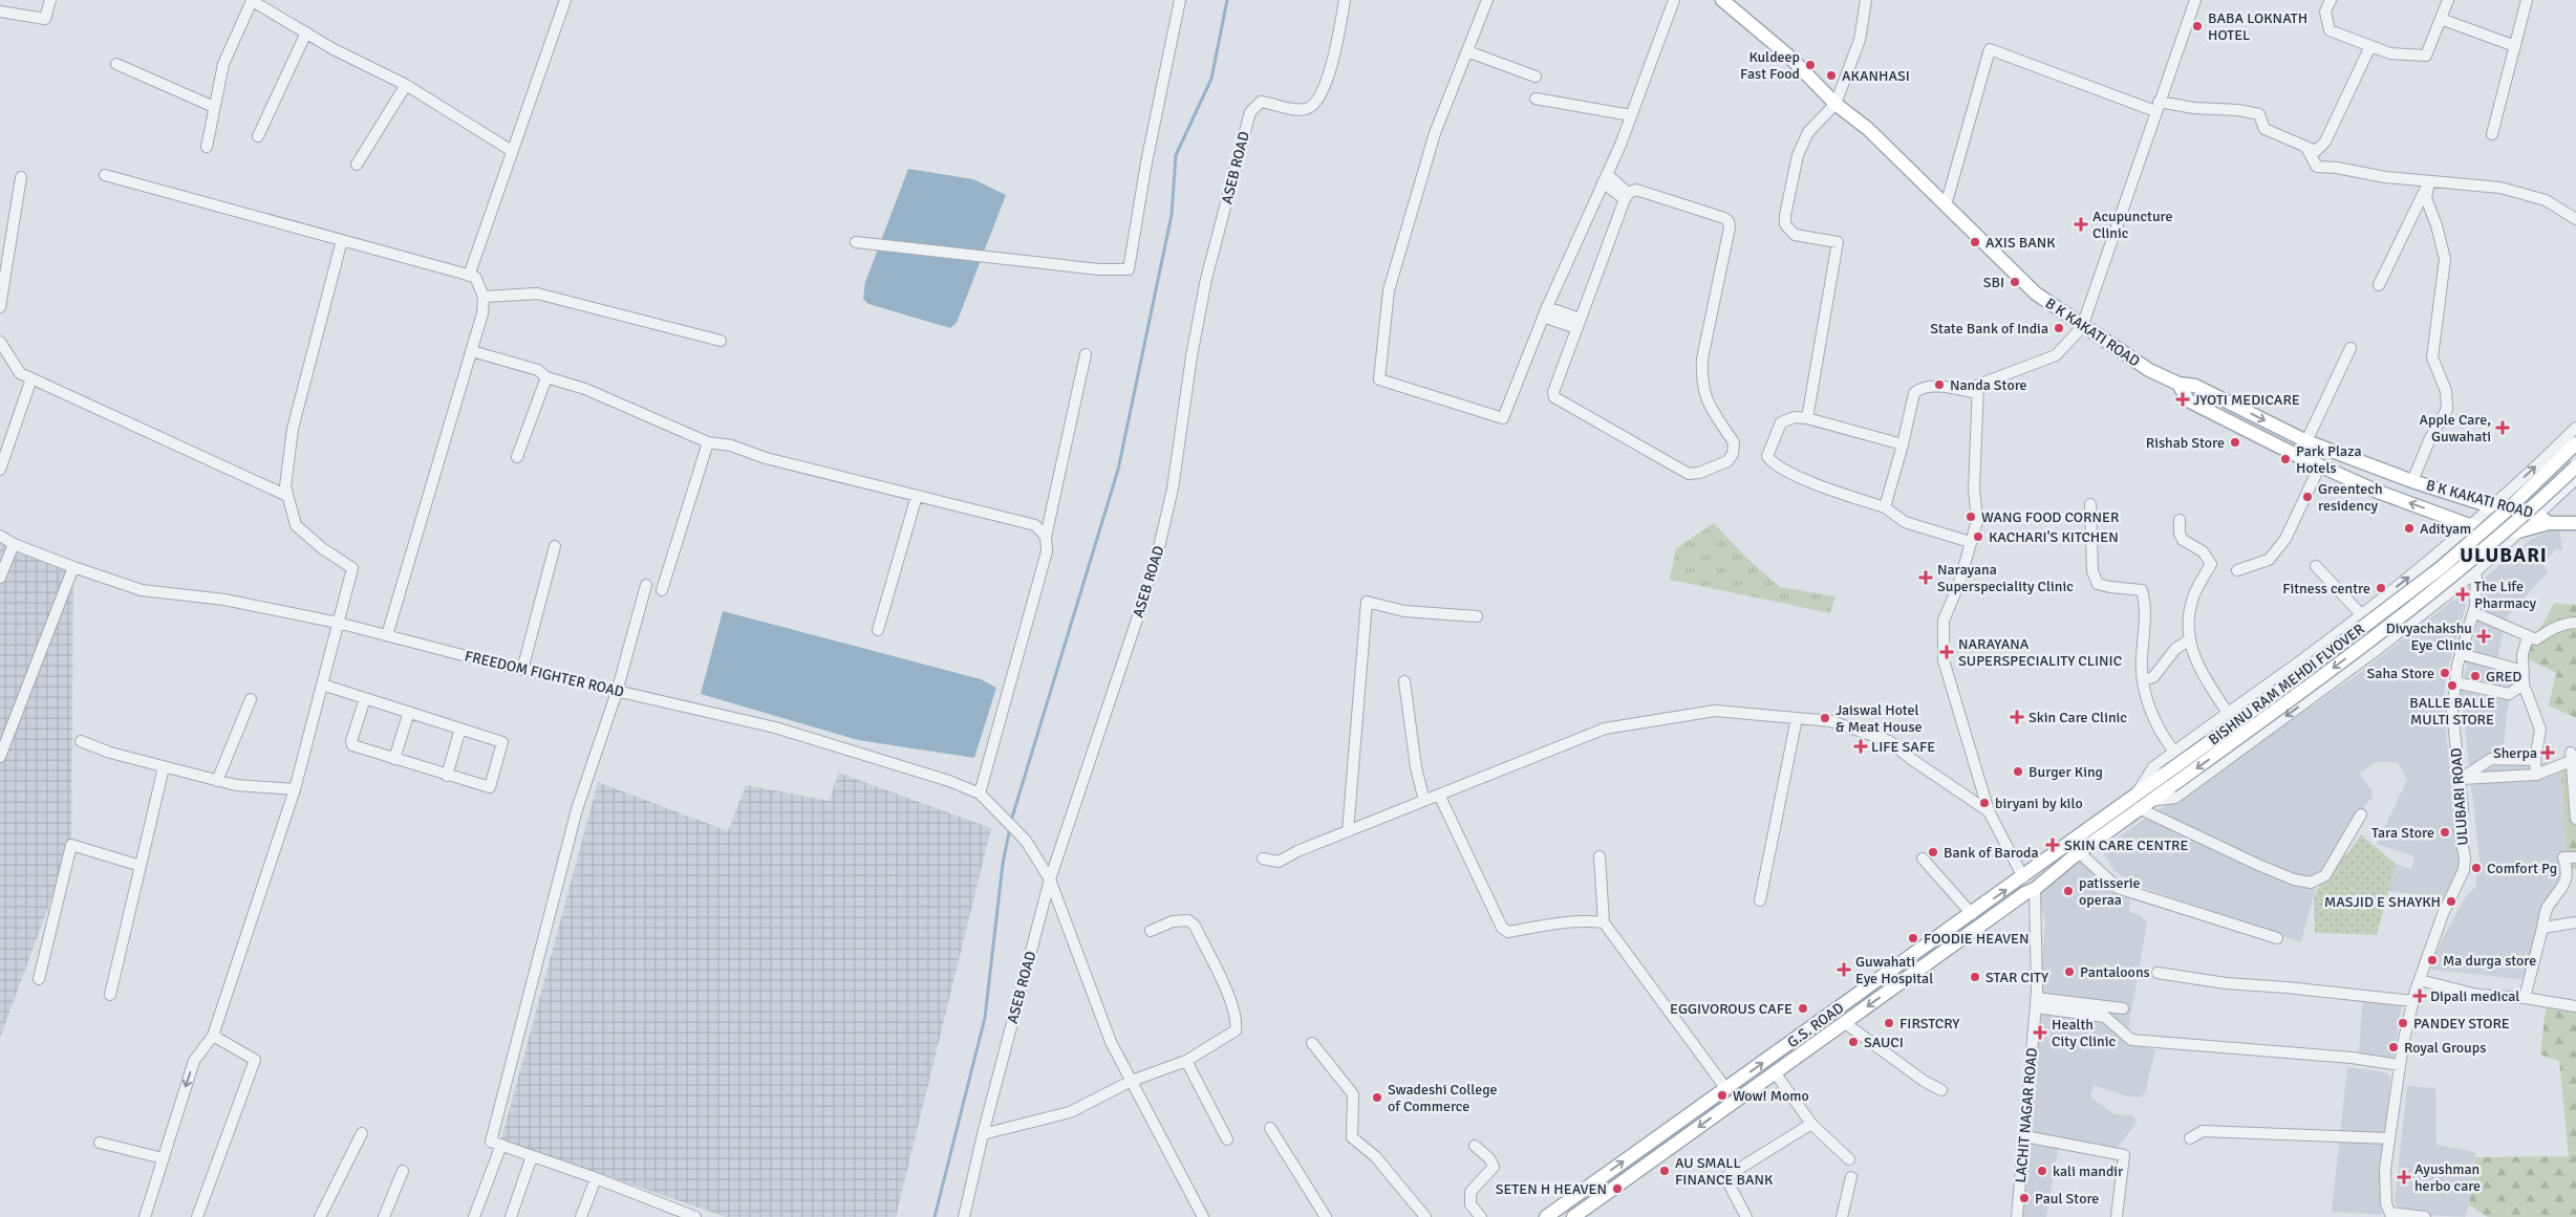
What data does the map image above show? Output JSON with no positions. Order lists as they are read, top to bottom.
{
  "streets": {
    "main road": ["B K KAKATI ROAD", "BISHNU RAM MEHDI FLYOVER", "G.S. ROAD"],
    "street": [
      "ASEB ROAD",
      "FREEDOM FIGHTER ROAD",
      "ULUBARI ROAD",
      "LACHIT NAGAR ROAD"
    ]
  },
  "crossings": [
    ["ASEB ROAD", "FREEDOM FIGHTER ROAD"],
    ["BISHNU RAM MEHDI FLYOVER", "G.S. ROAD"],
    ["G.S. ROAD", "LACHIT NAGAR ROAD"]
  ],
  "districts": ["ULUBARI"],
  "places": {
    "other": [
      "BABA LOKNATH HOTEL",
      "Kuldeep Fast Food",
      "AKANHASI",
      "AXIS BANK",
      "SBI",
      "State Bank of India",
      "Nanda Store",
      "Rishab Store",
      "Park Plaza Hotels",
      "Greentech residency",
      "WANG FOOD CORNER",
      "Adityam",
      "KACHARI'S KITCHEN",
      "Fitness centre",
      "Saha Store",
      "GRED",
      "BALLE BALLE MULTI STORE",
      "Jaiswal Hotel & Meat House",
      "Burger King",
      "biryani by kilo",
      "Tara Store",
      "Bank of Baroda",
      "Comfort Pg",
      "patisserie operaa",
      "MASJID E SHAYKH",
      "FOODIE HEAVEN",
      "Ma durga store",
      "Pantaloons",
      "STAR CITY",
      "EGGIVOROUS CAFE",
      "FIRSTCRY",
      "PANDEY STORE",
      "SAUCI",
      "Royal Groups",
      "Wow! Momo",
      "Swadeshi College of Commerce",
      "AU SMALL FINANCE BANK",
      "kali mandir",
      "SETEN H HEAVEN",
      "Paul Store"
    ],
    "health": [
      "Acupuncture Clinic",
      "JYOTI MEDICARE",
      "Apple Care, Guwahati",
      "Narayana Superspeciality Clinic",
      "The Life Pharmacy",
      "Divyachakshu Eye Clinic",
      "NARAYANA SUPERSPECIALITY CLINIC",
      "Skin Care Clinic",
      "LIFE SAFE",
      "Sherpa",
      "SKIN CARE CENTRE",
      "Guwahati Eye Hospital",
      "Dipali medical",
      "Health City Clinic",
      "Ayushman herbo care"
    ]
  }
}
